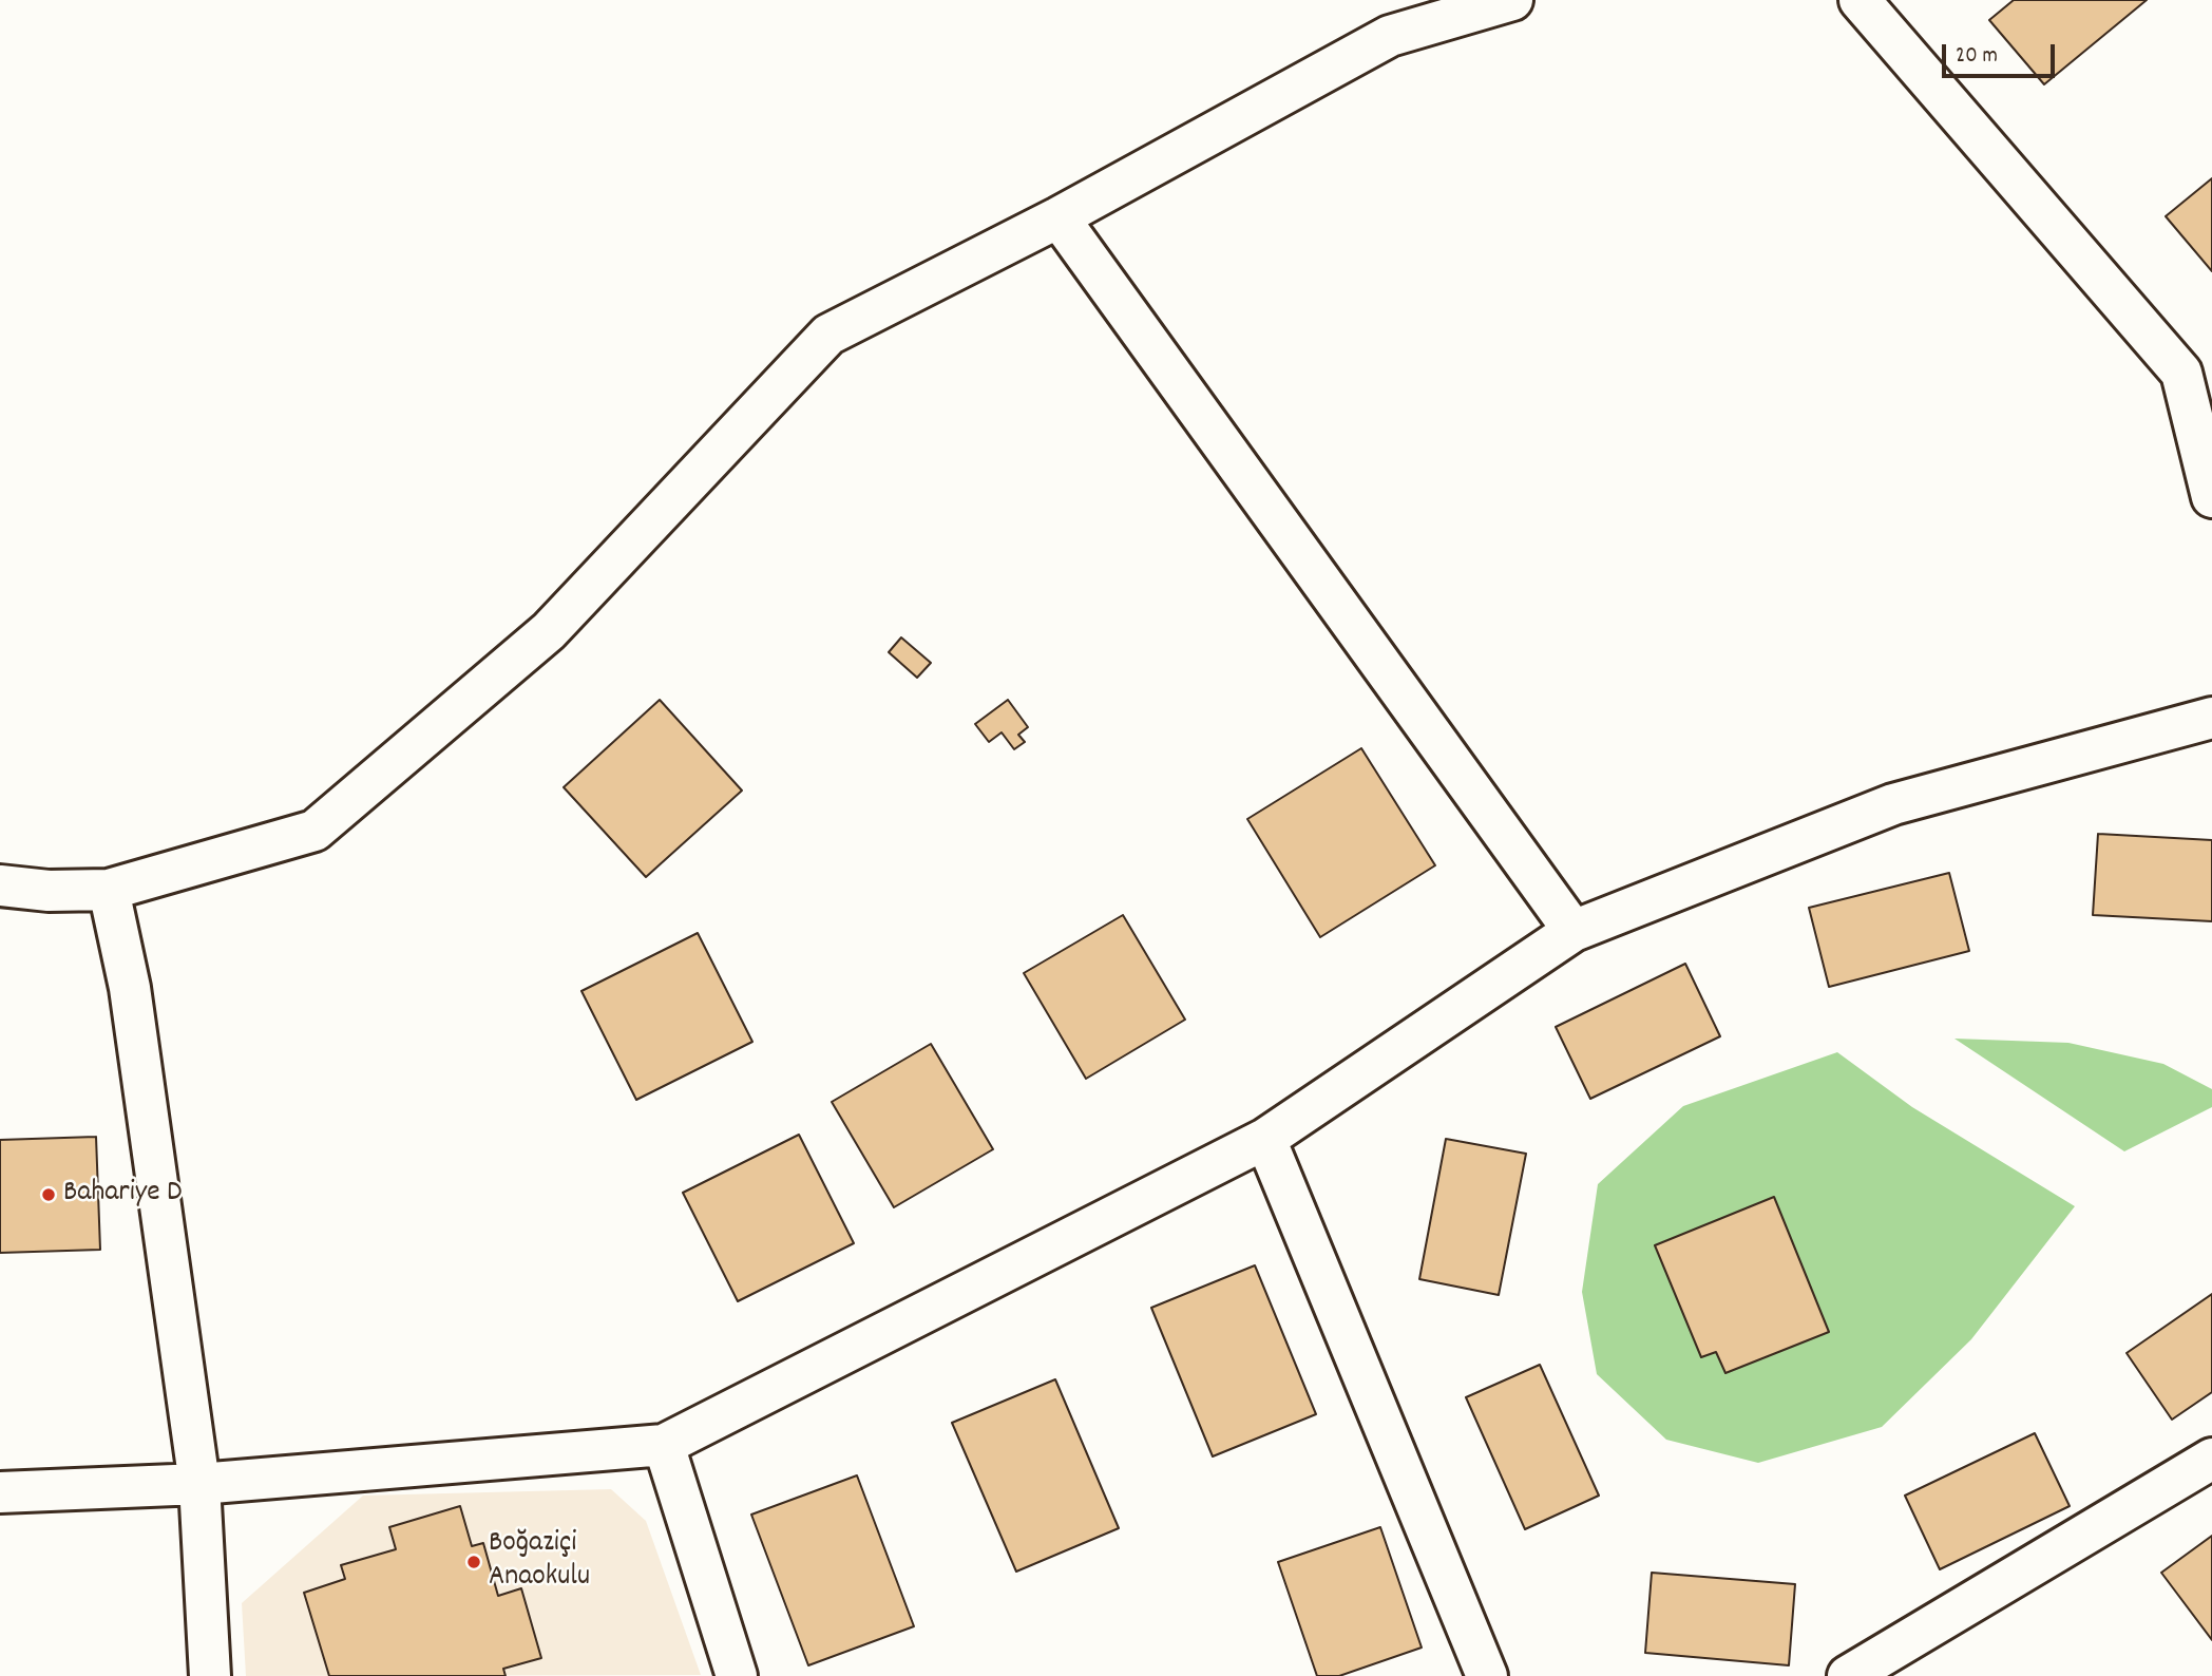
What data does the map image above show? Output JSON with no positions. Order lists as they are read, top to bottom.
{
  "places": ["Bahariye D", "Boğaziçi Anaokulu"],
  "scale_bar": "20 m"
}
